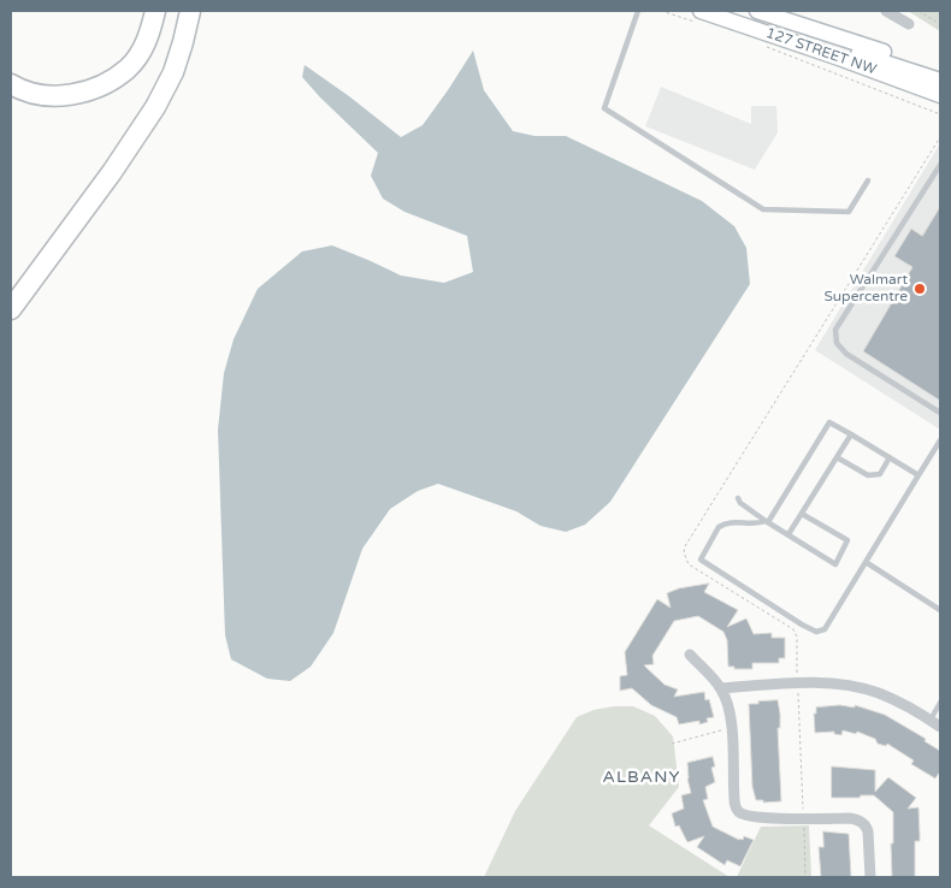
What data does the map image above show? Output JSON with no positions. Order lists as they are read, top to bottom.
{
  "streets": {
    "main road": ["127 STREET NW"]
  },
  "districts": ["ALBANY"],
  "places": ["Walmart Supercentre"]
}
